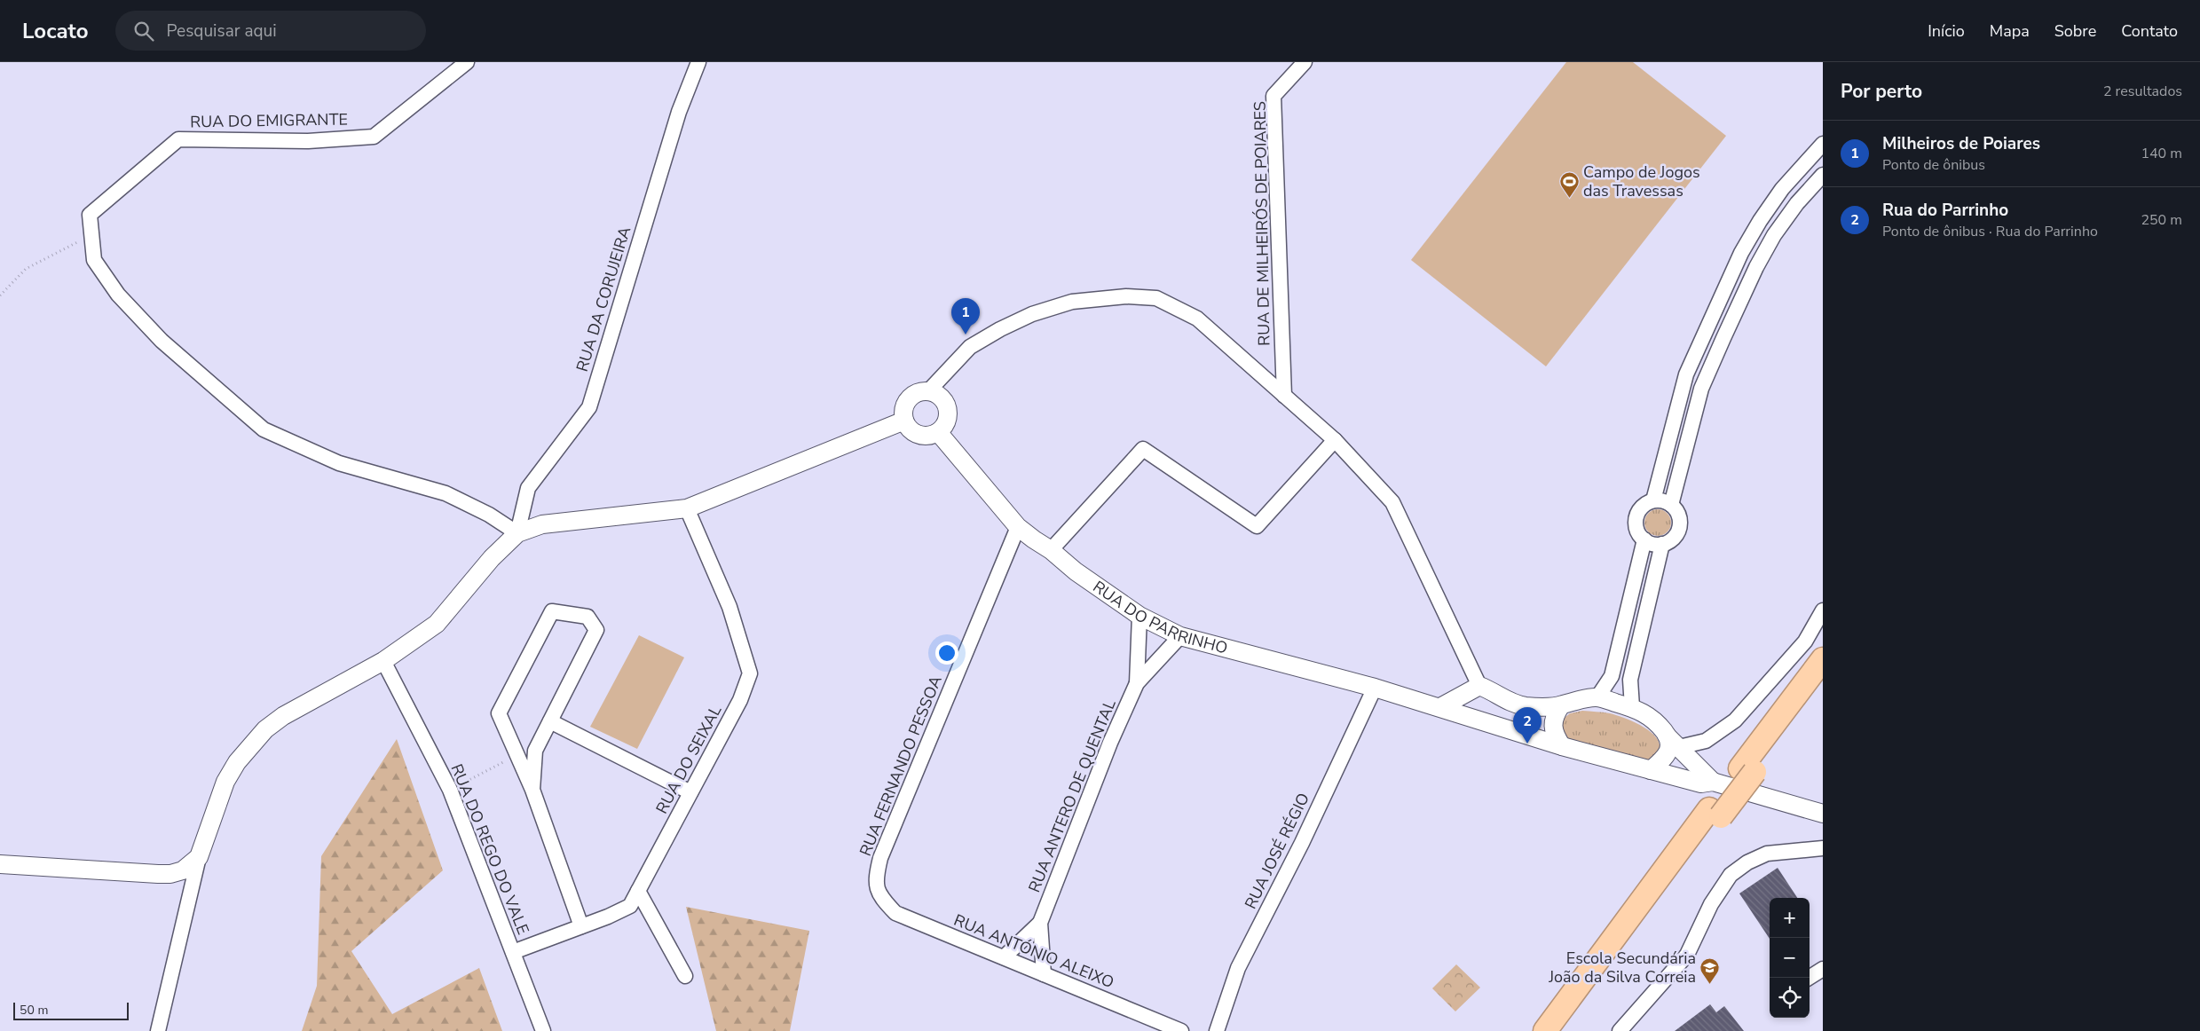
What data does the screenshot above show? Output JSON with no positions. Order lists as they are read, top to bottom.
{
  "streets": {
    "street": [
      "RUA DO EMIGRANTE",
      "RUA DE MILHEIRÓS DE POIARES",
      "RUA DA CORUJEIRA",
      "RUA DO PARRINHO",
      "RUA DO SEIXAL",
      "RUA FERNANDO PESSOA",
      "RUA ANTERO DE QUENTAL",
      "RUA DO REGO DO VALE",
      "RUA JOSÉ RÉGIO",
      "RUA ANTÓNIO ALEIXO"
    ]
  },
  "crossings": [
    ["RUA DE MILHEIRÓS DE POIARES", "RUA DO PARRINHO"],
    ["RUA DO PARRINHO", "RUA FERNANDO PESSOA"],
    ["RUA DO PARRINHO", "RUA ANTERO DE QUENTAL"],
    ["RUA DO PARRINHO", "RUA JOSÉ RÉGIO"],
    ["RUA DO SEIXAL", "RUA DO REGO DO VALE"],
    ["RUA FERNANDO PESSOA", "RUA ANTÓNIO ALEIXO"],
    ["RUA ANTERO DE QUENTAL", "RUA ANTÓNIO ALEIXO"]
  ],
  "places": {
    "sports": ["Campo de Jogos das Travessas"],
    "school or university": ["Escola Secundária João da Silva Correia"]
  },
  "scale_bar": "50 m",
  "page": {
    "header": "Locato",
    "search": "Pesquisar aqui",
    "nav": [
      "Início",
      "Mapa",
      "Sobre",
      "Contato"
    ],
    "heading": ["Por perto", "2 resultados"],
    "list": [
      {
        "mark": "1",
        "name": "Milheiros de Poiares",
        "note": "Ponto de ônibus",
        "value": "140 m"
      },
      {
        "mark": "2",
        "name": "Rua do Parrinho",
        "note": "Ponto de ônibus · Rua do Parrinho",
        "value": "250 m"
      }
    ],
    "pins": ["1", "2"],
    "map_buttons": ["+", "−"],
    "scale": "50 m"
  }
}
